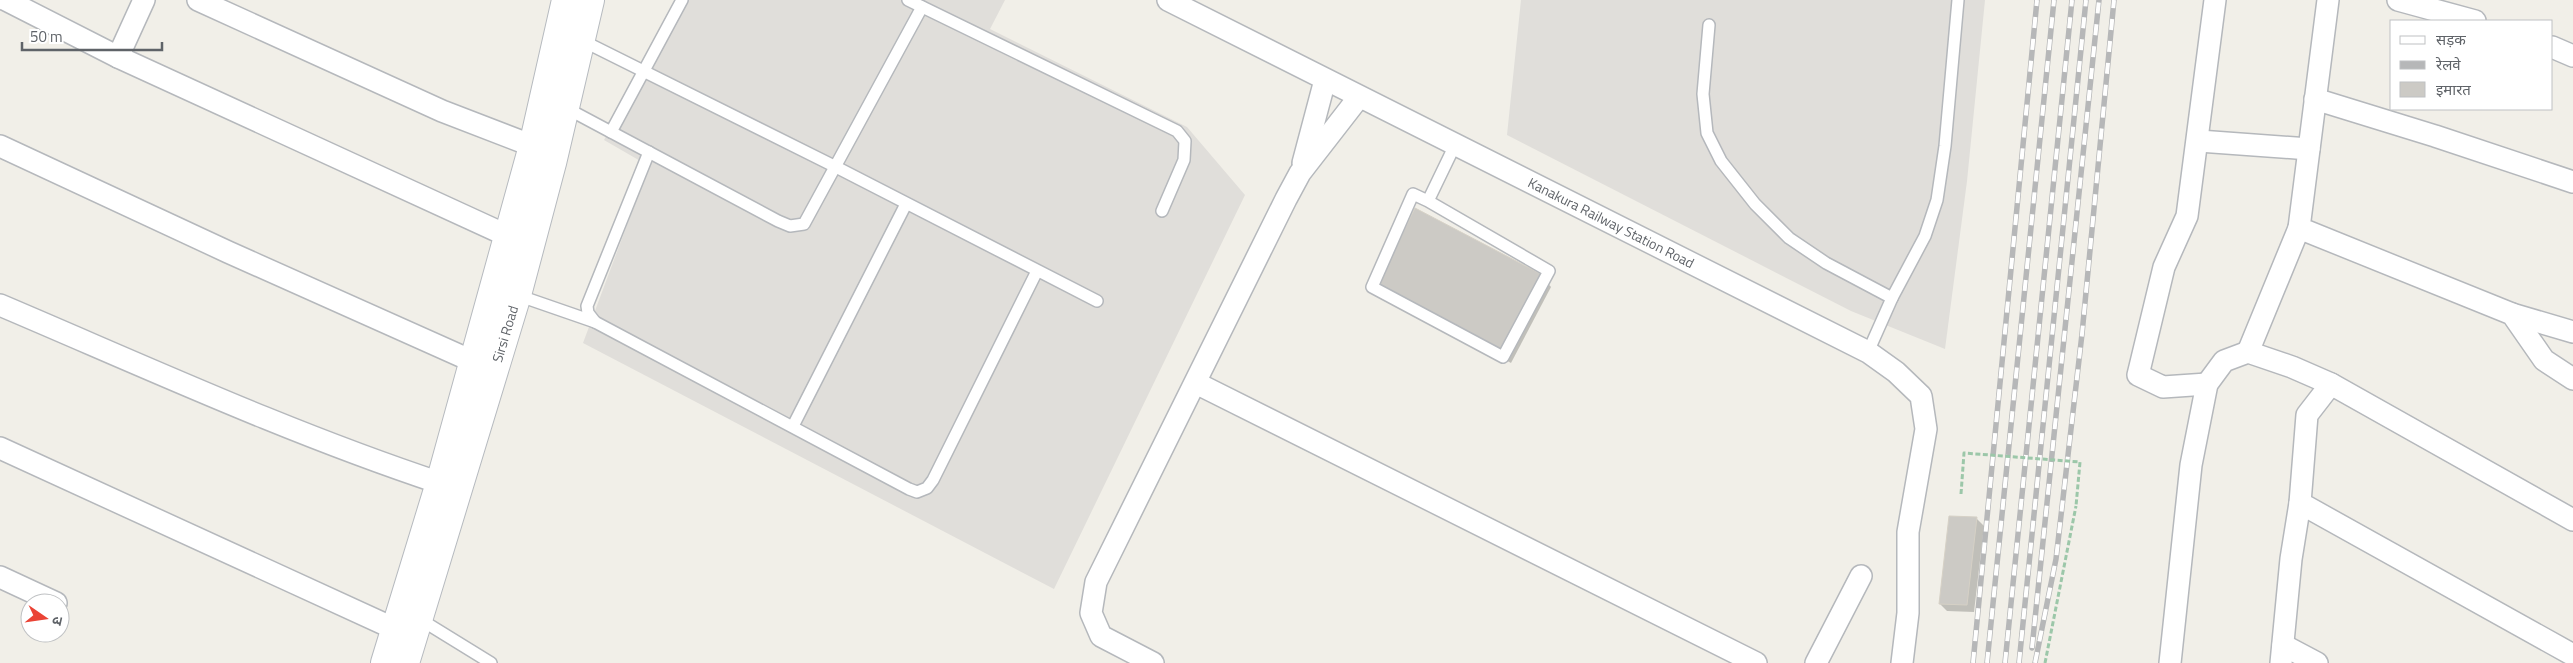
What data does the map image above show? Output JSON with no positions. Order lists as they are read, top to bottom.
{
  "streets": {
    "main road": ["Sirsi Road"],
    "street": ["Kanakura Railway Station Road"]
  },
  "legend": ["सड़क", "रेलवे", "इमारत"],
  "scale_bar": "50 m",
  "north": "right"
}
